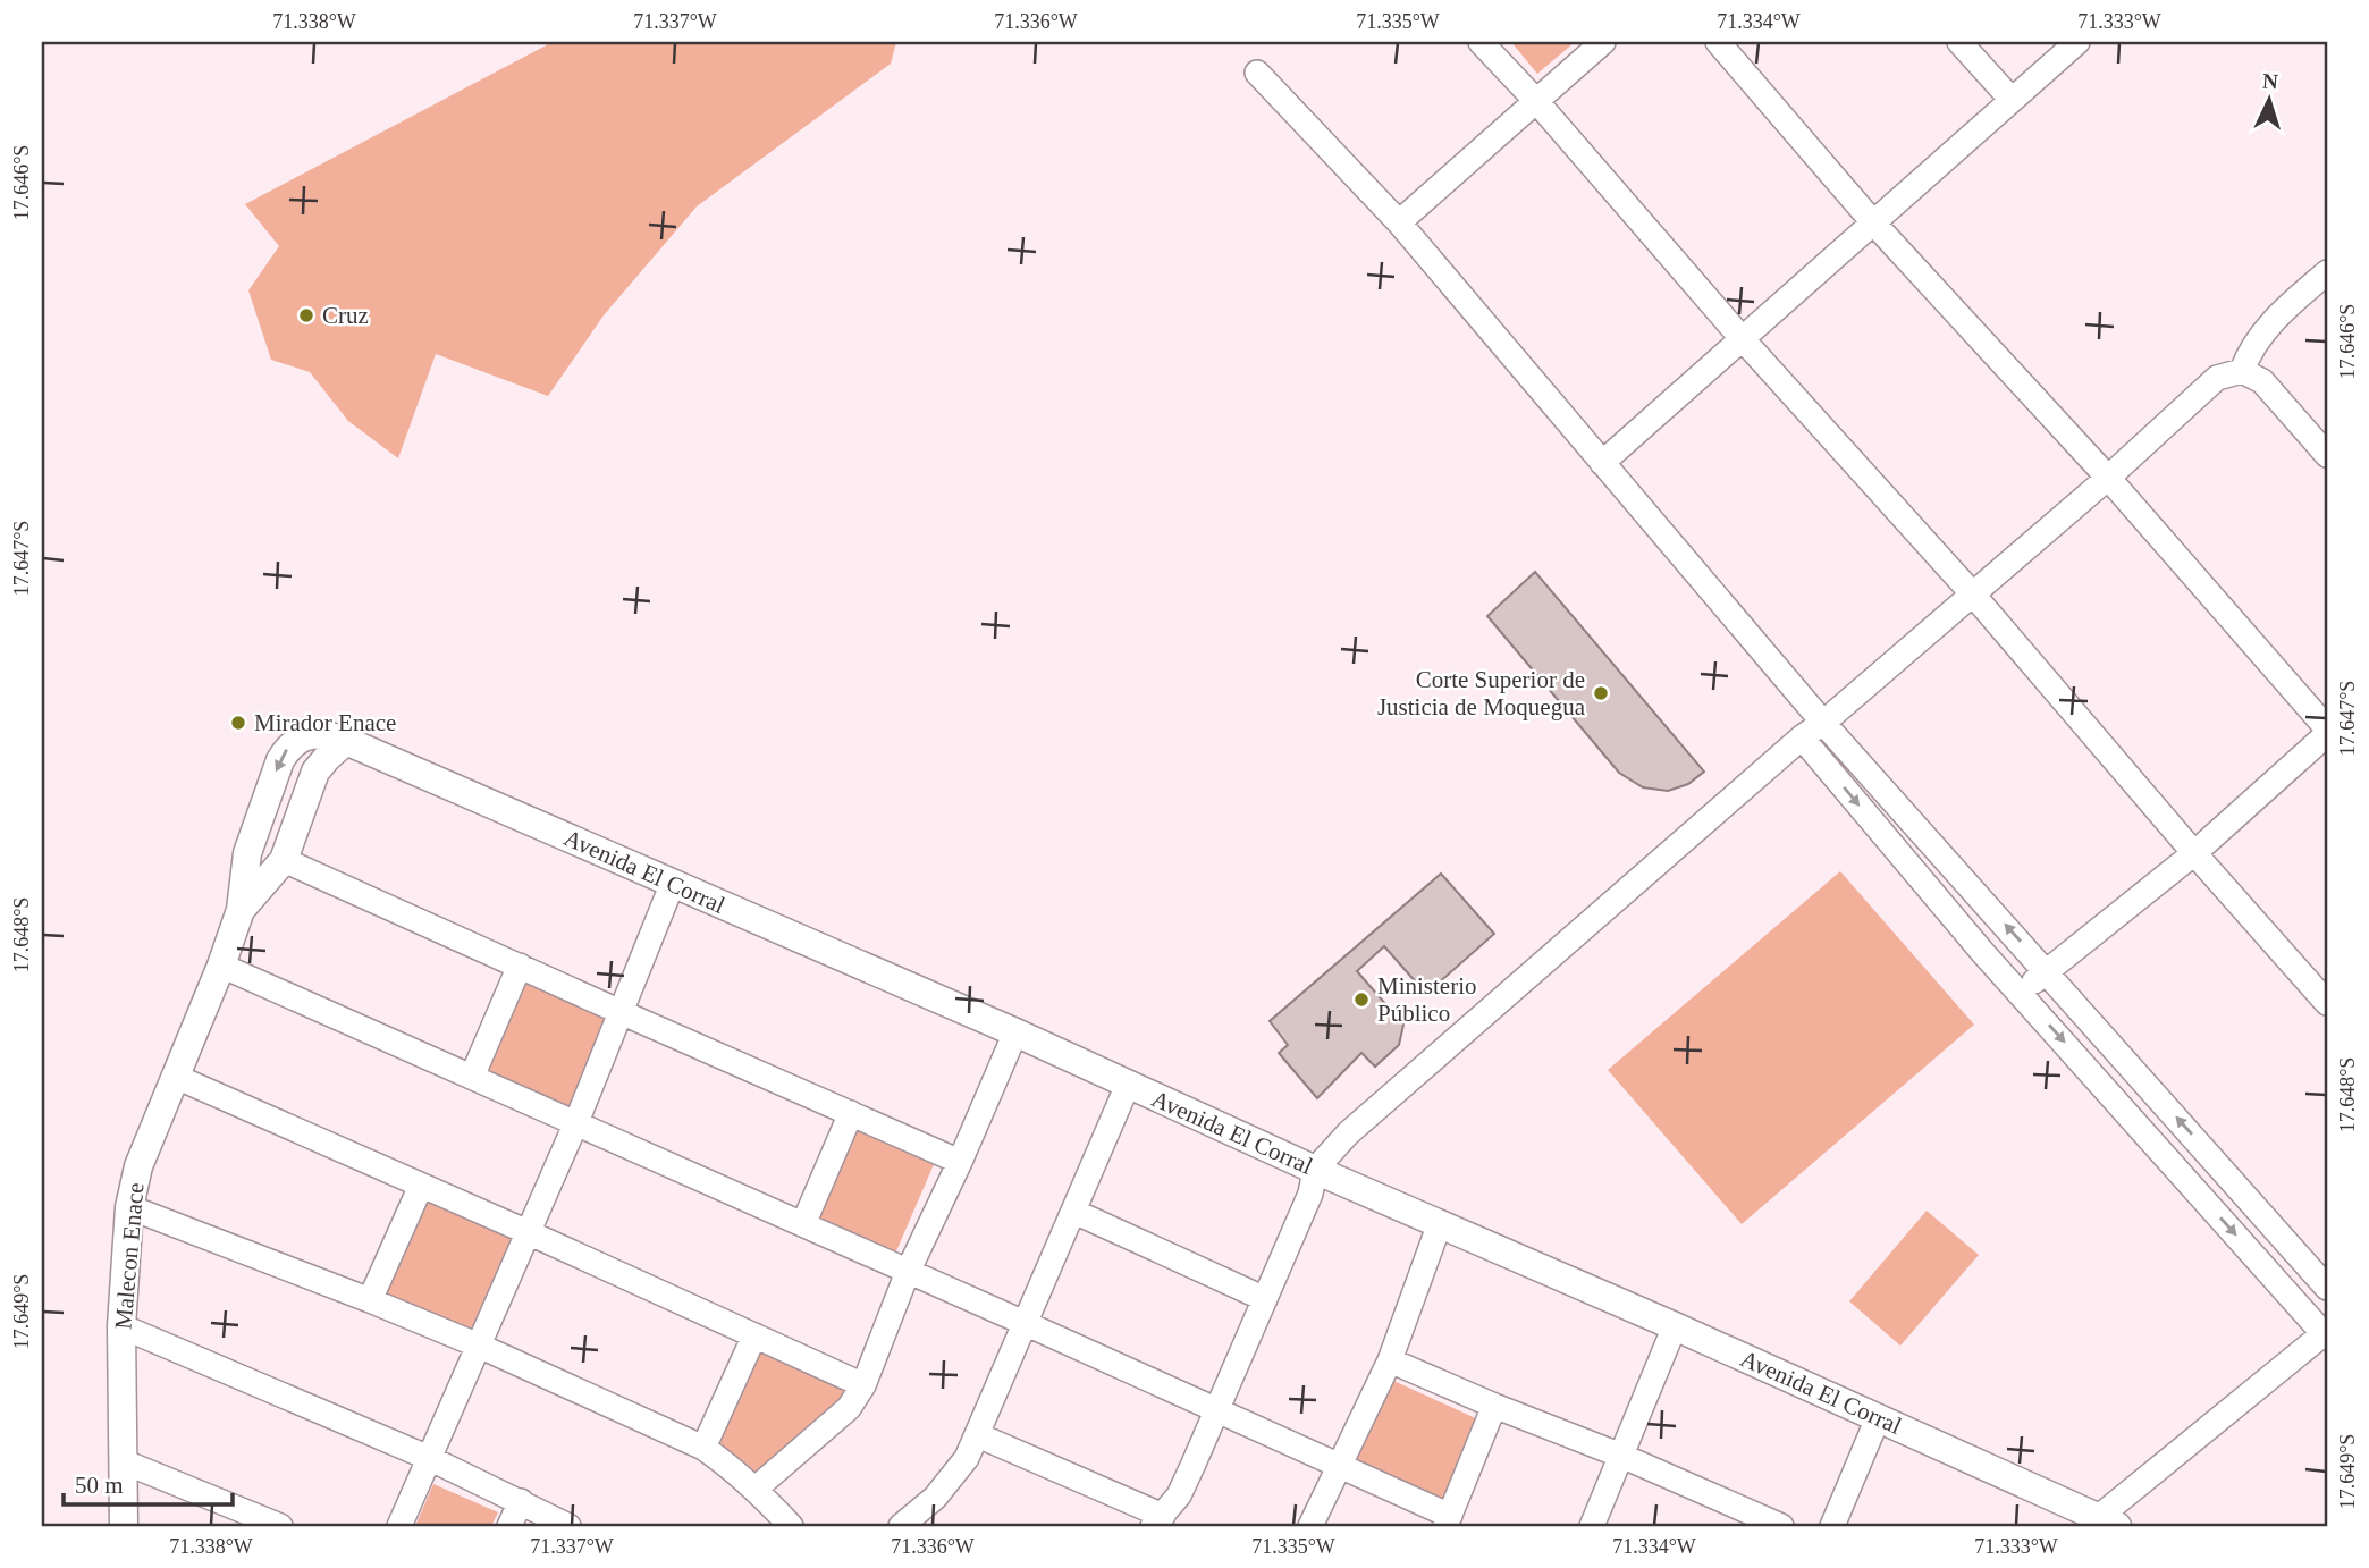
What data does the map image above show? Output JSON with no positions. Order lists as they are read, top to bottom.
{
  "streets": {
    "street": ["Avenida El Corral", "Malecon Enace"]
  },
  "crossings": [
    ["Avenida El Corral", "Malecon Enace"]
  ],
  "places": [
    "Cruz",
    "Corte Superior de Justicia de Moquegua",
    "Mirador Enace",
    "Ministerio Público"
  ],
  "scale_bar": "50 m",
  "north": "top",
  "coordinates": [
    "71.338°W",
    "71.337°W",
    "71.336°W",
    "71.335°W",
    "71.334°W",
    "71.333°W",
    "17.646°S",
    "17.647°S",
    "17.648°S",
    "17.649°S"
  ]
}
